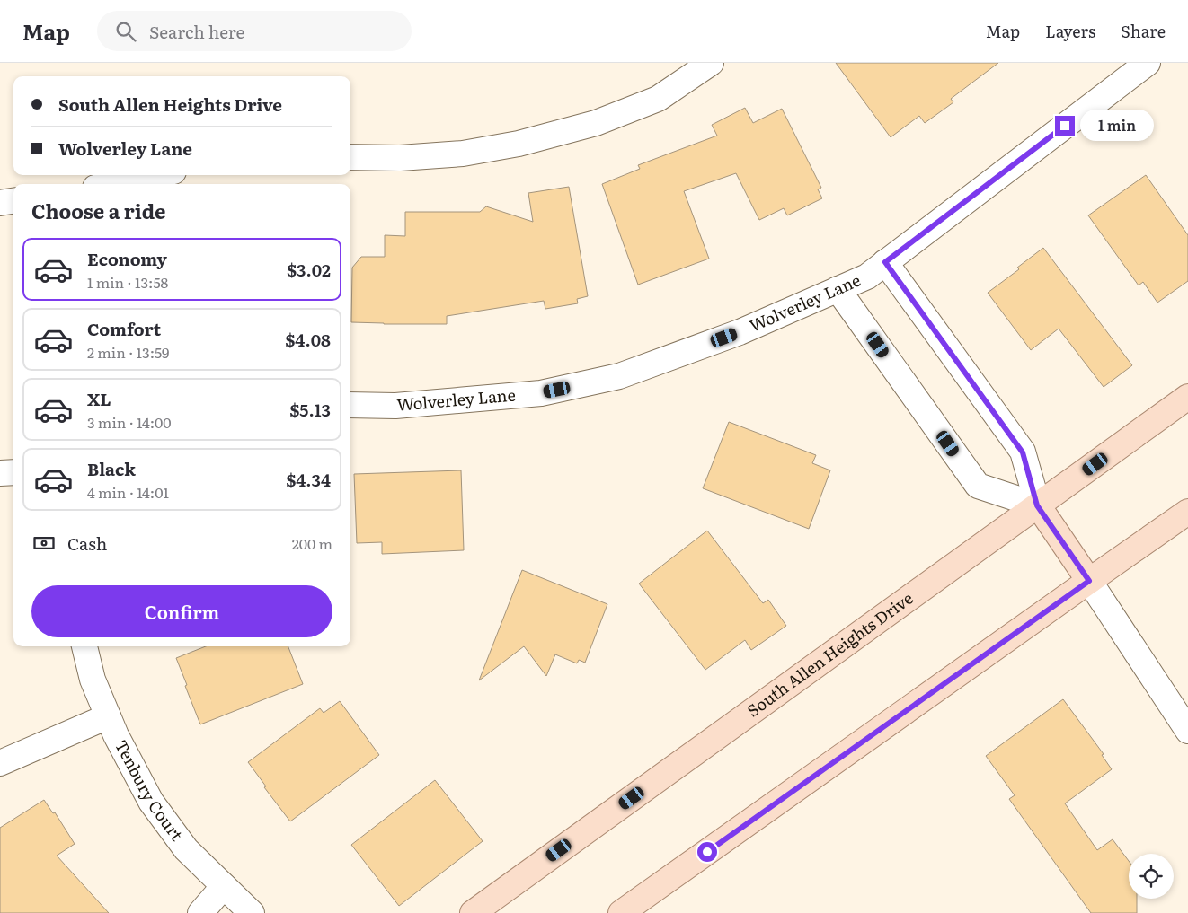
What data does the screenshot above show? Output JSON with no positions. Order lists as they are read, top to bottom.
{
  "streets": {
    "main road": ["South Allen Heights Drive"],
    "street": ["Wolverley Lane", "Tenbury Court"]
  },
  "page": {
    "header": "Map",
    "search": "Search here",
    "nav": ["Map", "Layers", "Share"],
    "banner": ["South Allen Heights Drive", "Wolverley Lane"],
    "bubble": "1 min",
    "heading": "Choose a ride",
    "list": [
      {
        "name": "Economy",
        "note": "1 min · 13:58",
        "value": "$3.02"
      },
      {
        "name": "Comfort",
        "note": "2 min · 13:59",
        "value": "$4.08"
      },
      {
        "name": "XL",
        "note": "3 min · 14:00",
        "value": "$5.13"
      },
      {
        "name": "Black",
        "note": "4 min · 14:01",
        "value": "$4.34"
      }
    ],
    "pay": ["Cash", "200 m"],
    "buttons": "Confirm"
  }
}
